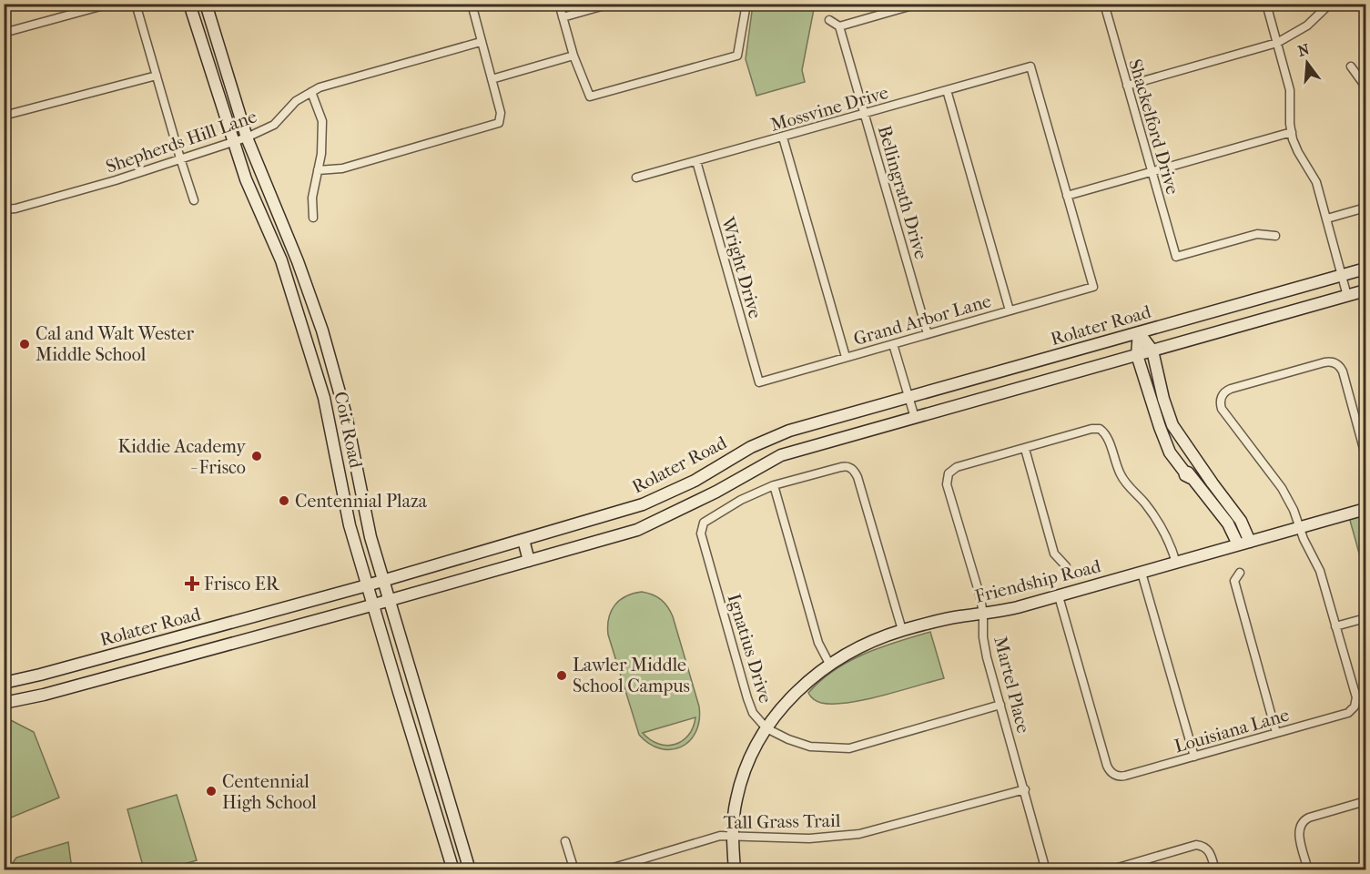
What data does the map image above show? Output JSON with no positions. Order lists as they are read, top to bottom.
{
  "streets": {
    "main road": ["Rolater Road", "Coit Road", "Friendship Road"],
    "street": [
      "Mossvine Drive",
      "Shackelford Drive",
      "Shepherds Hill Lane",
      "Bellingrath Drive",
      "Wright Drive",
      "Grand Arbor Lane",
      "Ignatius Drive",
      "Martel Place",
      "Louisiana Lane",
      "Tall Grass Trail"
    ]
  },
  "crossings": [
    ["Mossvine Drive", "Bellingrath Drive"],
    ["Mossvine Drive", "Wright Drive"],
    ["Mossvine Drive", "Grand Arbor Lane"],
    ["Shepherds Hill Lane", "Coit Road"],
    ["Bellingrath Drive", "Grand Arbor Lane"],
    ["Wright Drive", "Grand Arbor Lane"],
    ["Rolater Road", "Coit Road"],
    ["Friendship Road", "Ignatius Drive"],
    ["Friendship Road", "Martel Place"],
    ["Friendship Road", "Louisiana Lane"],
    ["Friendship Road", "Tall Grass Trail"],
    ["Ignatius Drive", "Martel Place"],
    ["Martel Place", "Tall Grass Trail"]
  ],
  "places": {
    "other": [
      "Cal and Walt Wester Middle School",
      "Kiddie Academy - Frisco",
      "Centennial Plaza",
      "Lawler Middle School Campus",
      "Centennial High School"
    ],
    "health": ["Frisco ER"]
  },
  "north": "top"
}
